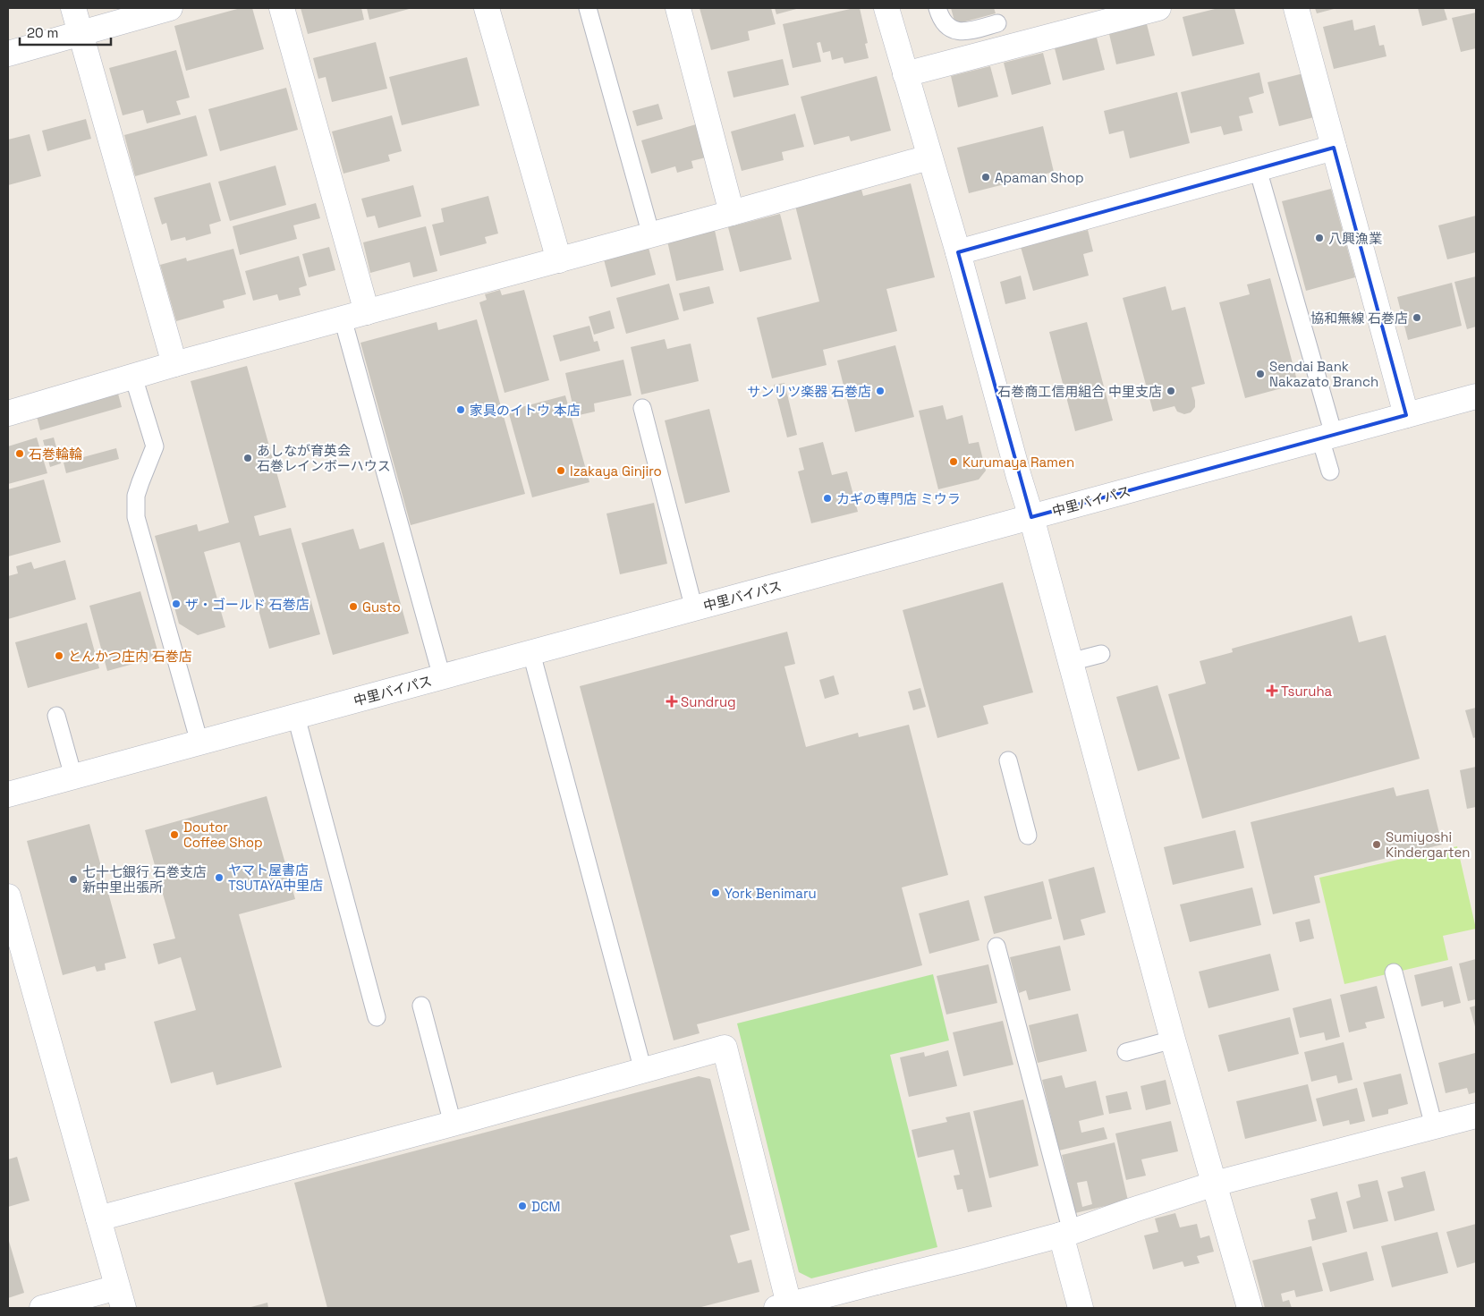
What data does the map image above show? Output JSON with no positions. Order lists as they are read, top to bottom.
{
  "streets": {
    "street": ["中里バイパス"]
  },
  "places": {
    "other": [
      "Apaman Shop",
      "八興漁業",
      "協和無線 石巻店",
      "Sendai Bank Nakazato Branch",
      "サンリツ楽器 石巻店",
      "石巻商工信用組合 中里支店",
      "家具のイトウ 本店",
      "石巻輪輪",
      "あしなが育英会 石巻レインボーハウス",
      "Kurumaya Ramen",
      "Izakaya Ginjiro",
      "カギの専門店 ミウラ",
      "ザ・ゴールド 石巻店",
      "Gusto",
      "とんかつ庄内 石巻店",
      "Doutor Coffee Shop",
      "Sumiyoshi Kindergarten",
      "ヤマト屋書店 TSUTAYA中里店",
      "七十七銀行 石巻支店 新中里出張所",
      "York Benimaru",
      "DCM"
    ],
    "health": ["Tsuruha", "Sundrug"]
  },
  "scale_bar": "20 m"
}
